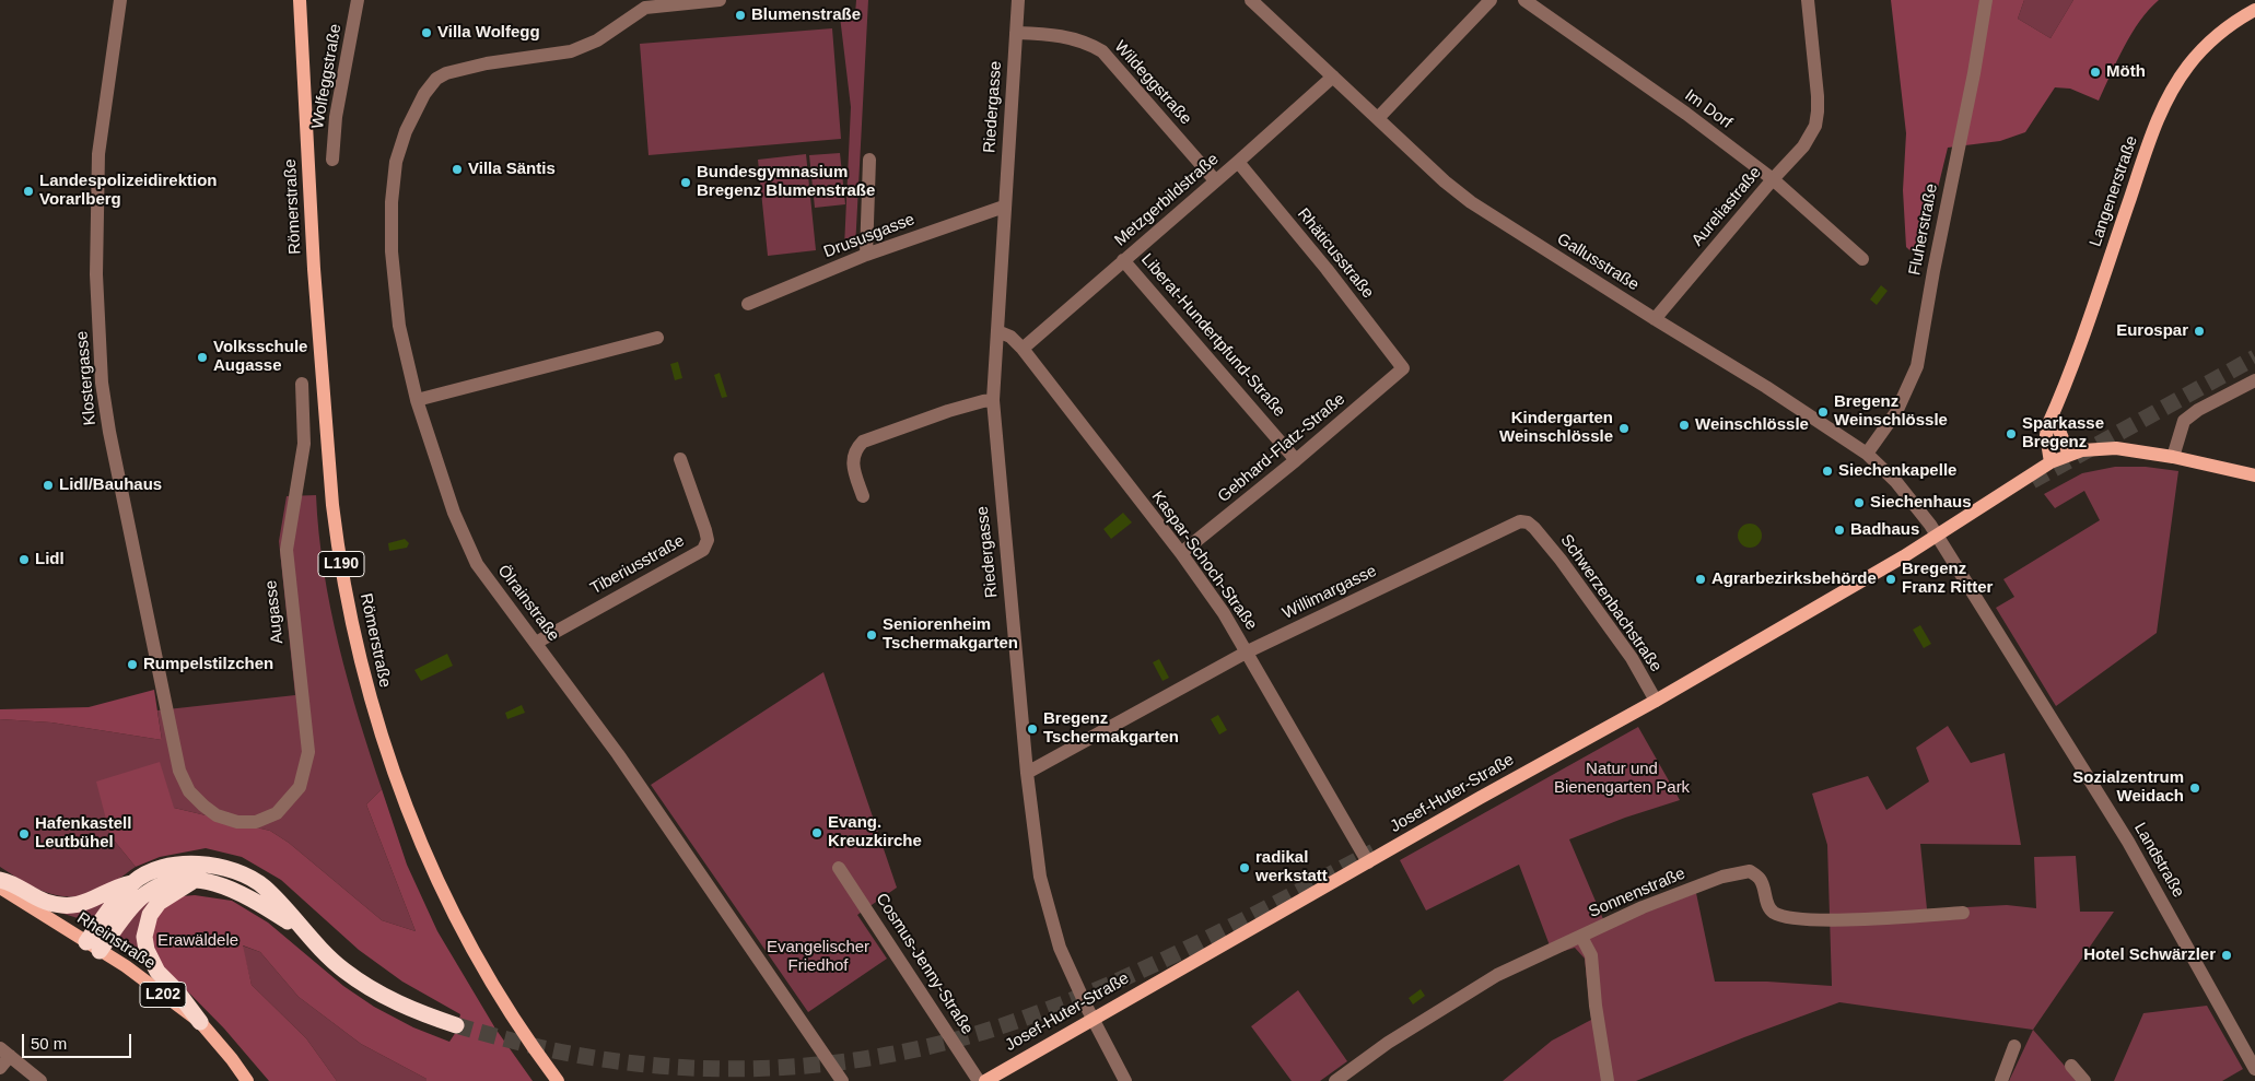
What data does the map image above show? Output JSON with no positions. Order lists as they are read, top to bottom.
{
  "streets": {
    "main road": [
      "Langenerstraße",
      "Römerstraße",
      "L190",
      "Josef-Huter-Straße",
      "Rheinstraße",
      "L202"
    ],
    "street": [
      "Wolfeggstraße",
      "Wildeggstraße",
      "Riedergasse",
      "Im Dorf",
      "Metzgerbildstraße",
      "Aureliastraße",
      "Fluherstraße",
      "Drususgasse",
      "Rhäticusstraße",
      "Gallusstraße",
      "Liberat-Hundertpfund-Straße",
      "Klostergasse",
      "Gebhard-Flatz-Straße",
      "Kaspar-Schoch-Straße",
      "Tiberiusstraße",
      "Willimargasse",
      "Ölrainstraße",
      "Schwerzenbachstraße",
      "Augasse",
      "Landstraße",
      "Sonnenstraße",
      "Cosmus-Jenny-Straße"
    ]
  },
  "crossings": [
    ["Wildeggstraße", "Riedergasse"],
    ["Wildeggstraße", "Metzgerbildstraße"],
    ["Riedergasse", "Drususgasse"],
    ["Riedergasse", "Kaspar-Schoch-Straße"],
    ["Riedergasse", "Willimargasse"],
    ["Riedergasse", "Josef-Huter-Straße"],
    ["Im Dorf", "Aureliastraße"],
    ["Langenerstraße", "Josef-Huter-Straße"],
    ["Metzgerbildstraße", "Rhäticusstraße"],
    ["Metzgerbildstraße", "Gallusstraße"],
    ["Metzgerbildstraße", "Liberat-Hundertpfund-Straße"],
    ["Metzgerbildstraße", "Kaspar-Schoch-Straße"],
    ["Aureliastraße", "Gallusstraße"],
    ["Fluherstraße", "Gallusstraße"],
    ["Rhäticusstraße", "Gebhard-Flatz-Straße"],
    ["Gallusstraße", "Josef-Huter-Straße"],
    ["Gallusstraße", "Landstraße"],
    ["Liberat-Hundertpfund-Straße", "Gebhard-Flatz-Straße"],
    ["Klostergasse", "Augasse"],
    ["Gebhard-Flatz-Straße", "Kaspar-Schoch-Straße"],
    ["Kaspar-Schoch-Straße", "Willimargasse"],
    ["Kaspar-Schoch-Straße", "Josef-Huter-Straße"],
    ["Tiberiusstraße", "Ölrainstraße"],
    ["Willimargasse", "Schwerzenbachstraße"],
    ["Schwerzenbachstraße", "Josef-Huter-Straße"],
    ["Josef-Huter-Straße", "Landstraße"]
  ],
  "parks": ["Natur und Bienengarten Park", "Erawäldele", "Evangelischer Friedhof"],
  "places": [
    "Blumenstraße",
    "Villa Wolfegg",
    "Möth",
    "Villa Säntis",
    "Bundesgymnasium Bregenz Blumenstraße",
    "Landespolizeidirektion Vorarlberg",
    "Eurospar",
    "Volksschule Augasse",
    "Bregenz Weinschlössle",
    "Weinschlössle",
    "Kindergarten Weinschlössle",
    "Sparkasse Bregenz",
    "Siechenkapelle",
    "Lidl/Bauhaus",
    "Siechenhaus",
    "Badhaus",
    "Lidl",
    "Agrarbezirksbehörde",
    "Bregenz Franz Ritter",
    "Seniorenheim Tschermakgarten",
    "Rumpelstilzchen",
    "Bregenz Tschermakgarten",
    "Sozialzentrum Weidach",
    "Evang. Kreuzkirche",
    "Hafenkastell Leutbühel",
    "radikal werkstatt",
    "Hotel Schwärzler"
  ],
  "scale_bar": "50 m"
}
